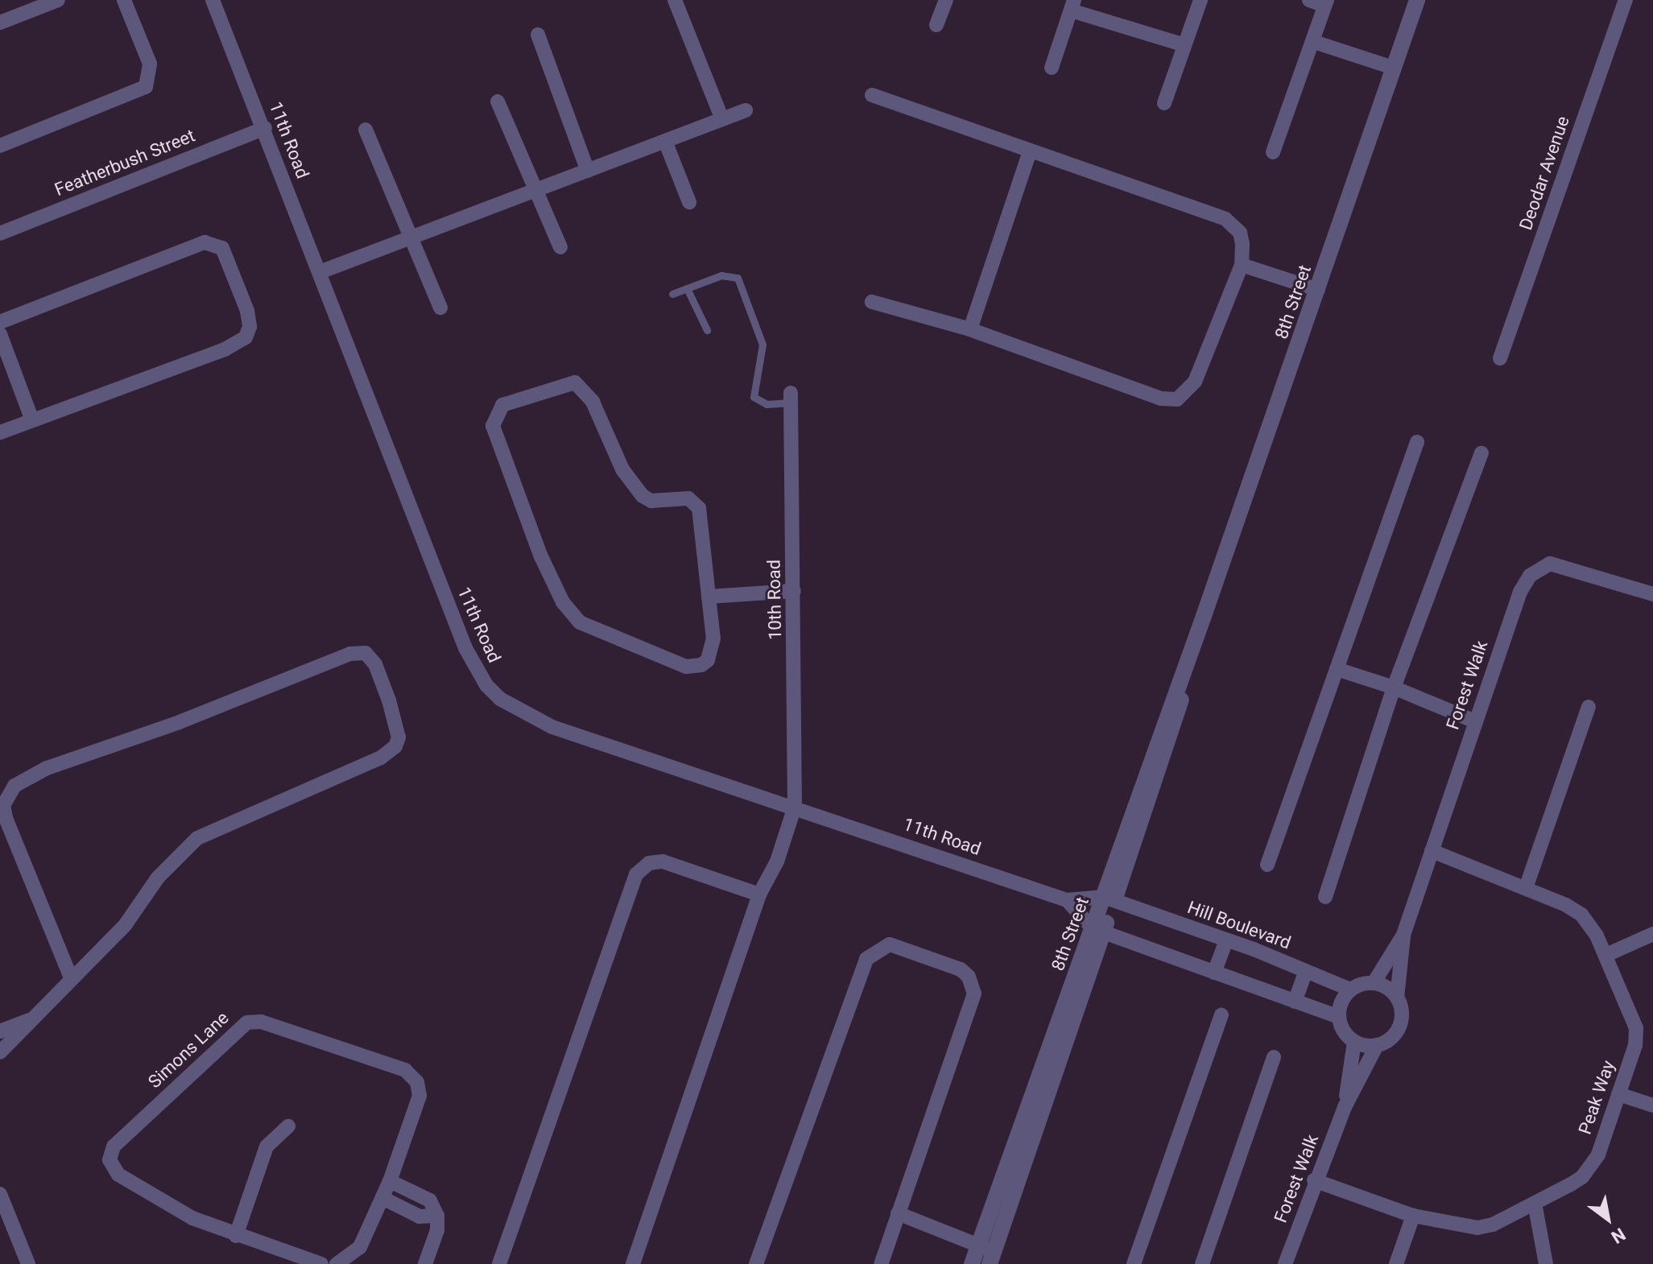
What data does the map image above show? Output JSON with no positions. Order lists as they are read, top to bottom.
{
  "streets": {
    "street": [
      "11th Road",
      "Featherbush Street",
      "Deodar Avenue",
      "8th Street",
      "10th Road",
      "Forest Walk",
      "Hill Boulevard",
      "Simons Lane",
      "Peak Way"
    ]
  },
  "crossings": [
    ["11th Road", "Featherbush Street"],
    ["11th Road", "8th Street"],
    ["11th Road", "10th Road"],
    ["11th Road", "Hill Boulevard"],
    ["8th Street", "Hill Boulevard"],
    ["Forest Walk", "Hill Boulevard"],
    ["Forest Walk", "Peak Way"]
  ],
  "north": "bottom right"
}
